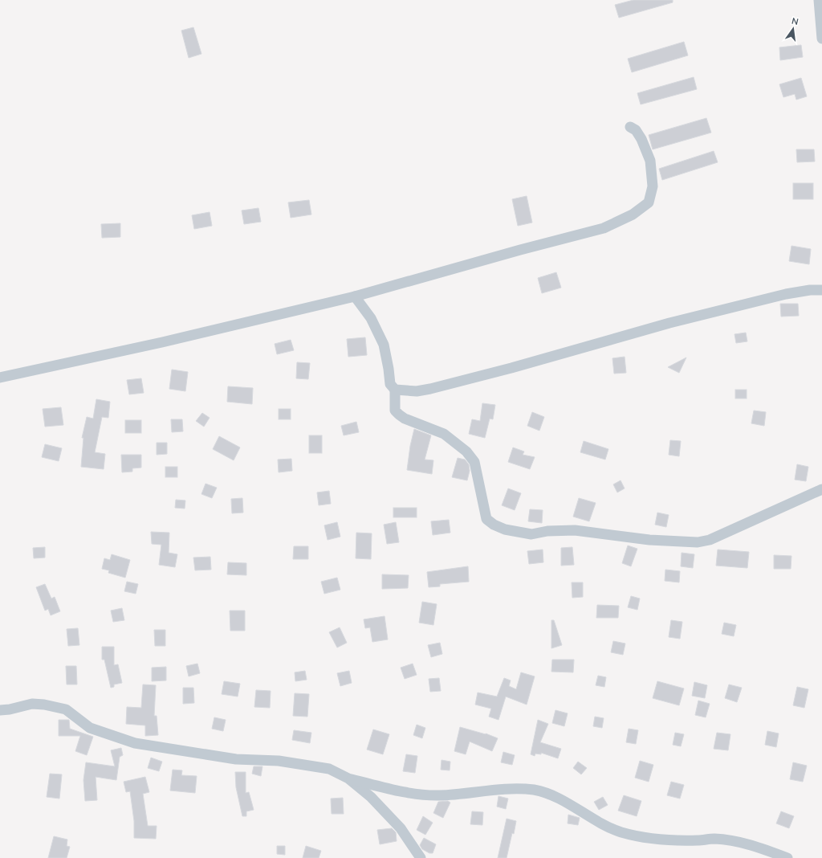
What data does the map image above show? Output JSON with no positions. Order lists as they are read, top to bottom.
{
  "north": "top"
}
